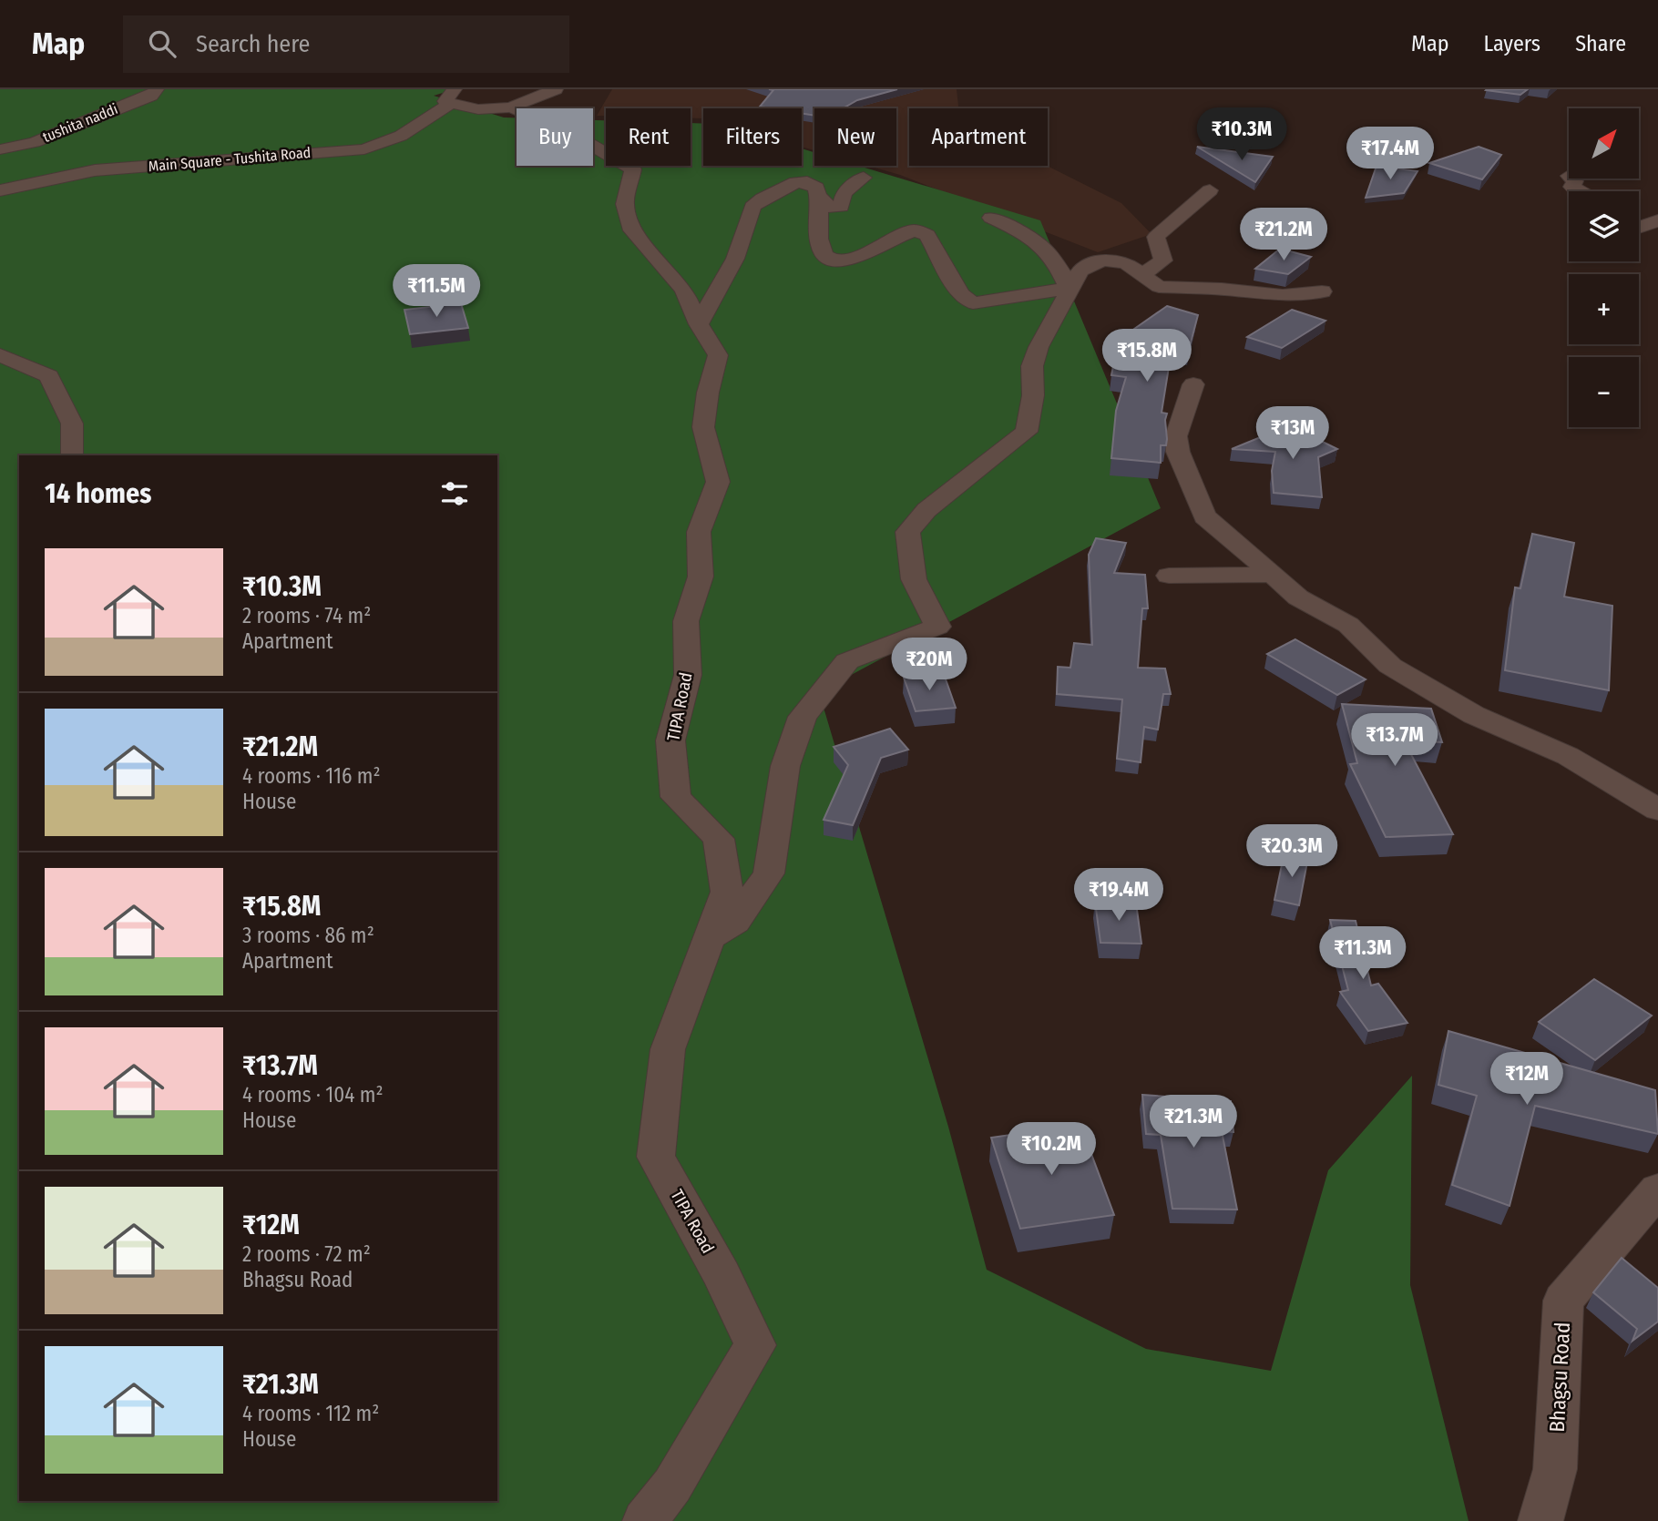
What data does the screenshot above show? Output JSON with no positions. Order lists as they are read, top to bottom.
{
  "streets": {
    "street": [
      "tushita naddi",
      "Main Square - Tushita Road",
      "TIPA Road",
      "Bhagsu Road"
    ]
  },
  "crossings": [
    ["Main Square - Tushita Road", "TIPA Road"]
  ],
  "north": "top right",
  "page": {
    "header": "Map",
    "search": "Search here",
    "nav": ["Map", "Layers", "Share"],
    "price": [
      "₹10.3M",
      "₹17.4M",
      "₹21.2M",
      "₹11.5M",
      "₹15.8M",
      "₹13M",
      "₹20M",
      "₹13.7M",
      "₹20.3M",
      "₹19.4M",
      "₹11.3M",
      "₹12M",
      "₹21.3M",
      "₹10.2M"
    ],
    "map_buttons": ["+", "−"],
    "chip": [
      "Buy",
      "Rent",
      "Filters",
      "New",
      "Apartment"
    ],
    "heading": "14 homes",
    "list": [
      {
        "name": "₹10.3M",
        "note": "2 rooms · 74 m² · Apartment"
      },
      {
        "name": "₹21.2M",
        "note": "4 rooms · 116 m² · House"
      },
      {
        "name": "₹15.8M",
        "note": "3 rooms · 86 m² · Apartment"
      },
      {
        "name": "₹13.7M",
        "note": "4 rooms · 104 m² · House"
      },
      {
        "name": "₹12M",
        "note": "2 rooms · 72 m² · Bhagsu Road"
      },
      {
        "name": "₹21.3M",
        "note": "4 rooms · 112 m² · House"
      }
    ]
  }
}
